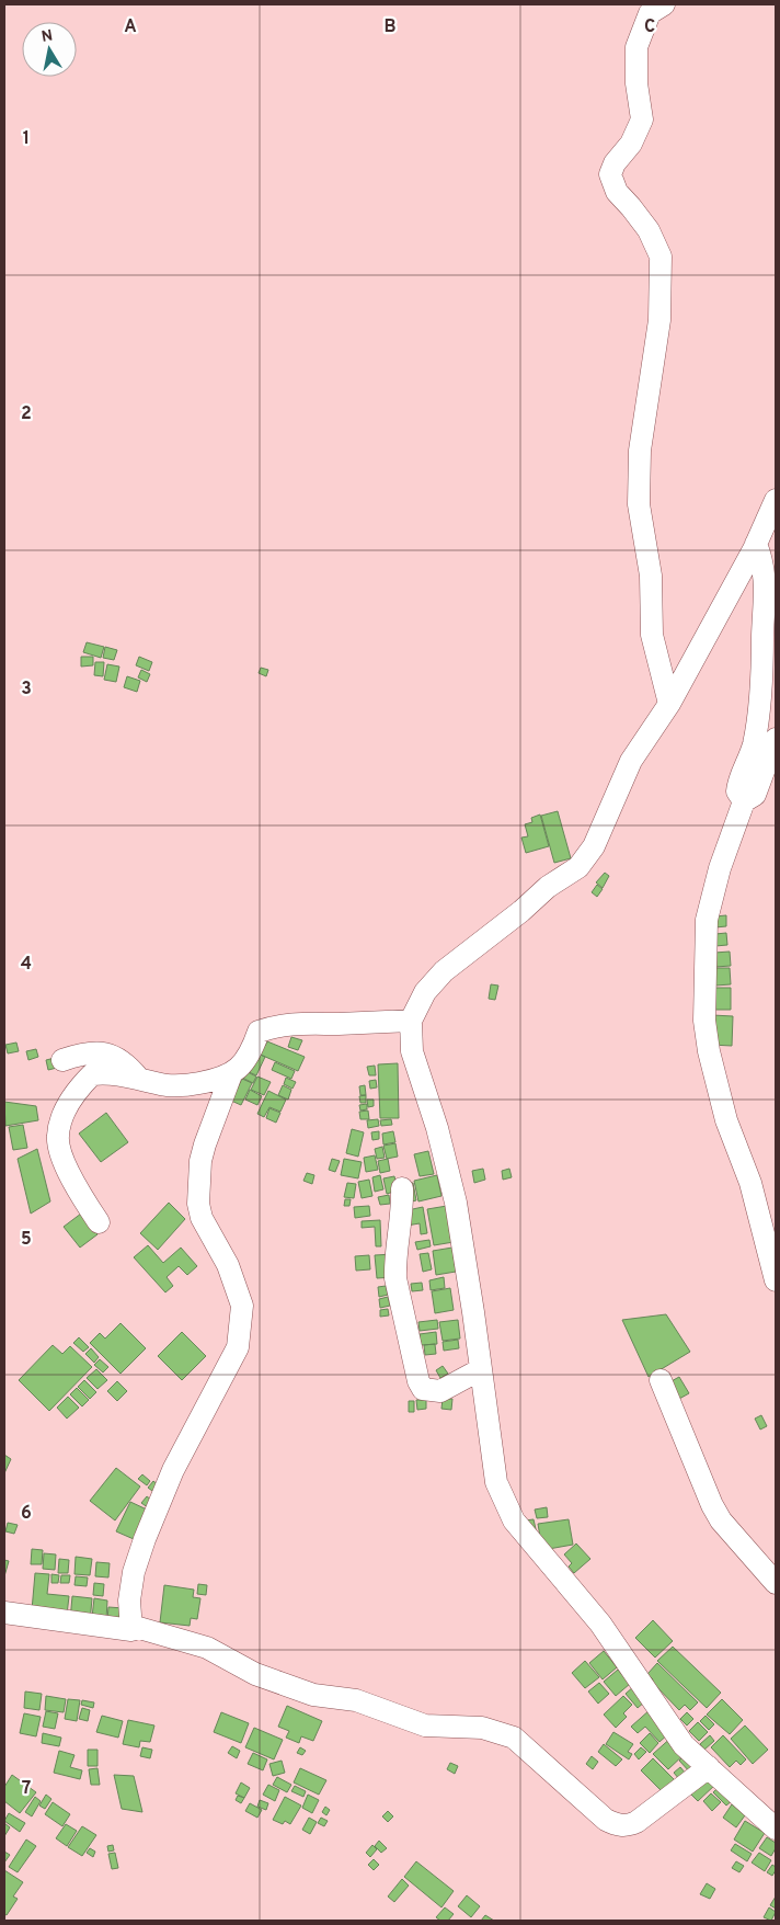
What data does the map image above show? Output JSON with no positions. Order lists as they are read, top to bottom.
{
  "north": "top",
  "grid": {
    "columns": ["A", "B", "C"],
    "rows": [
      "1",
      "2",
      "3",
      "4",
      "5",
      "6",
      "7"
    ]
  }
}
